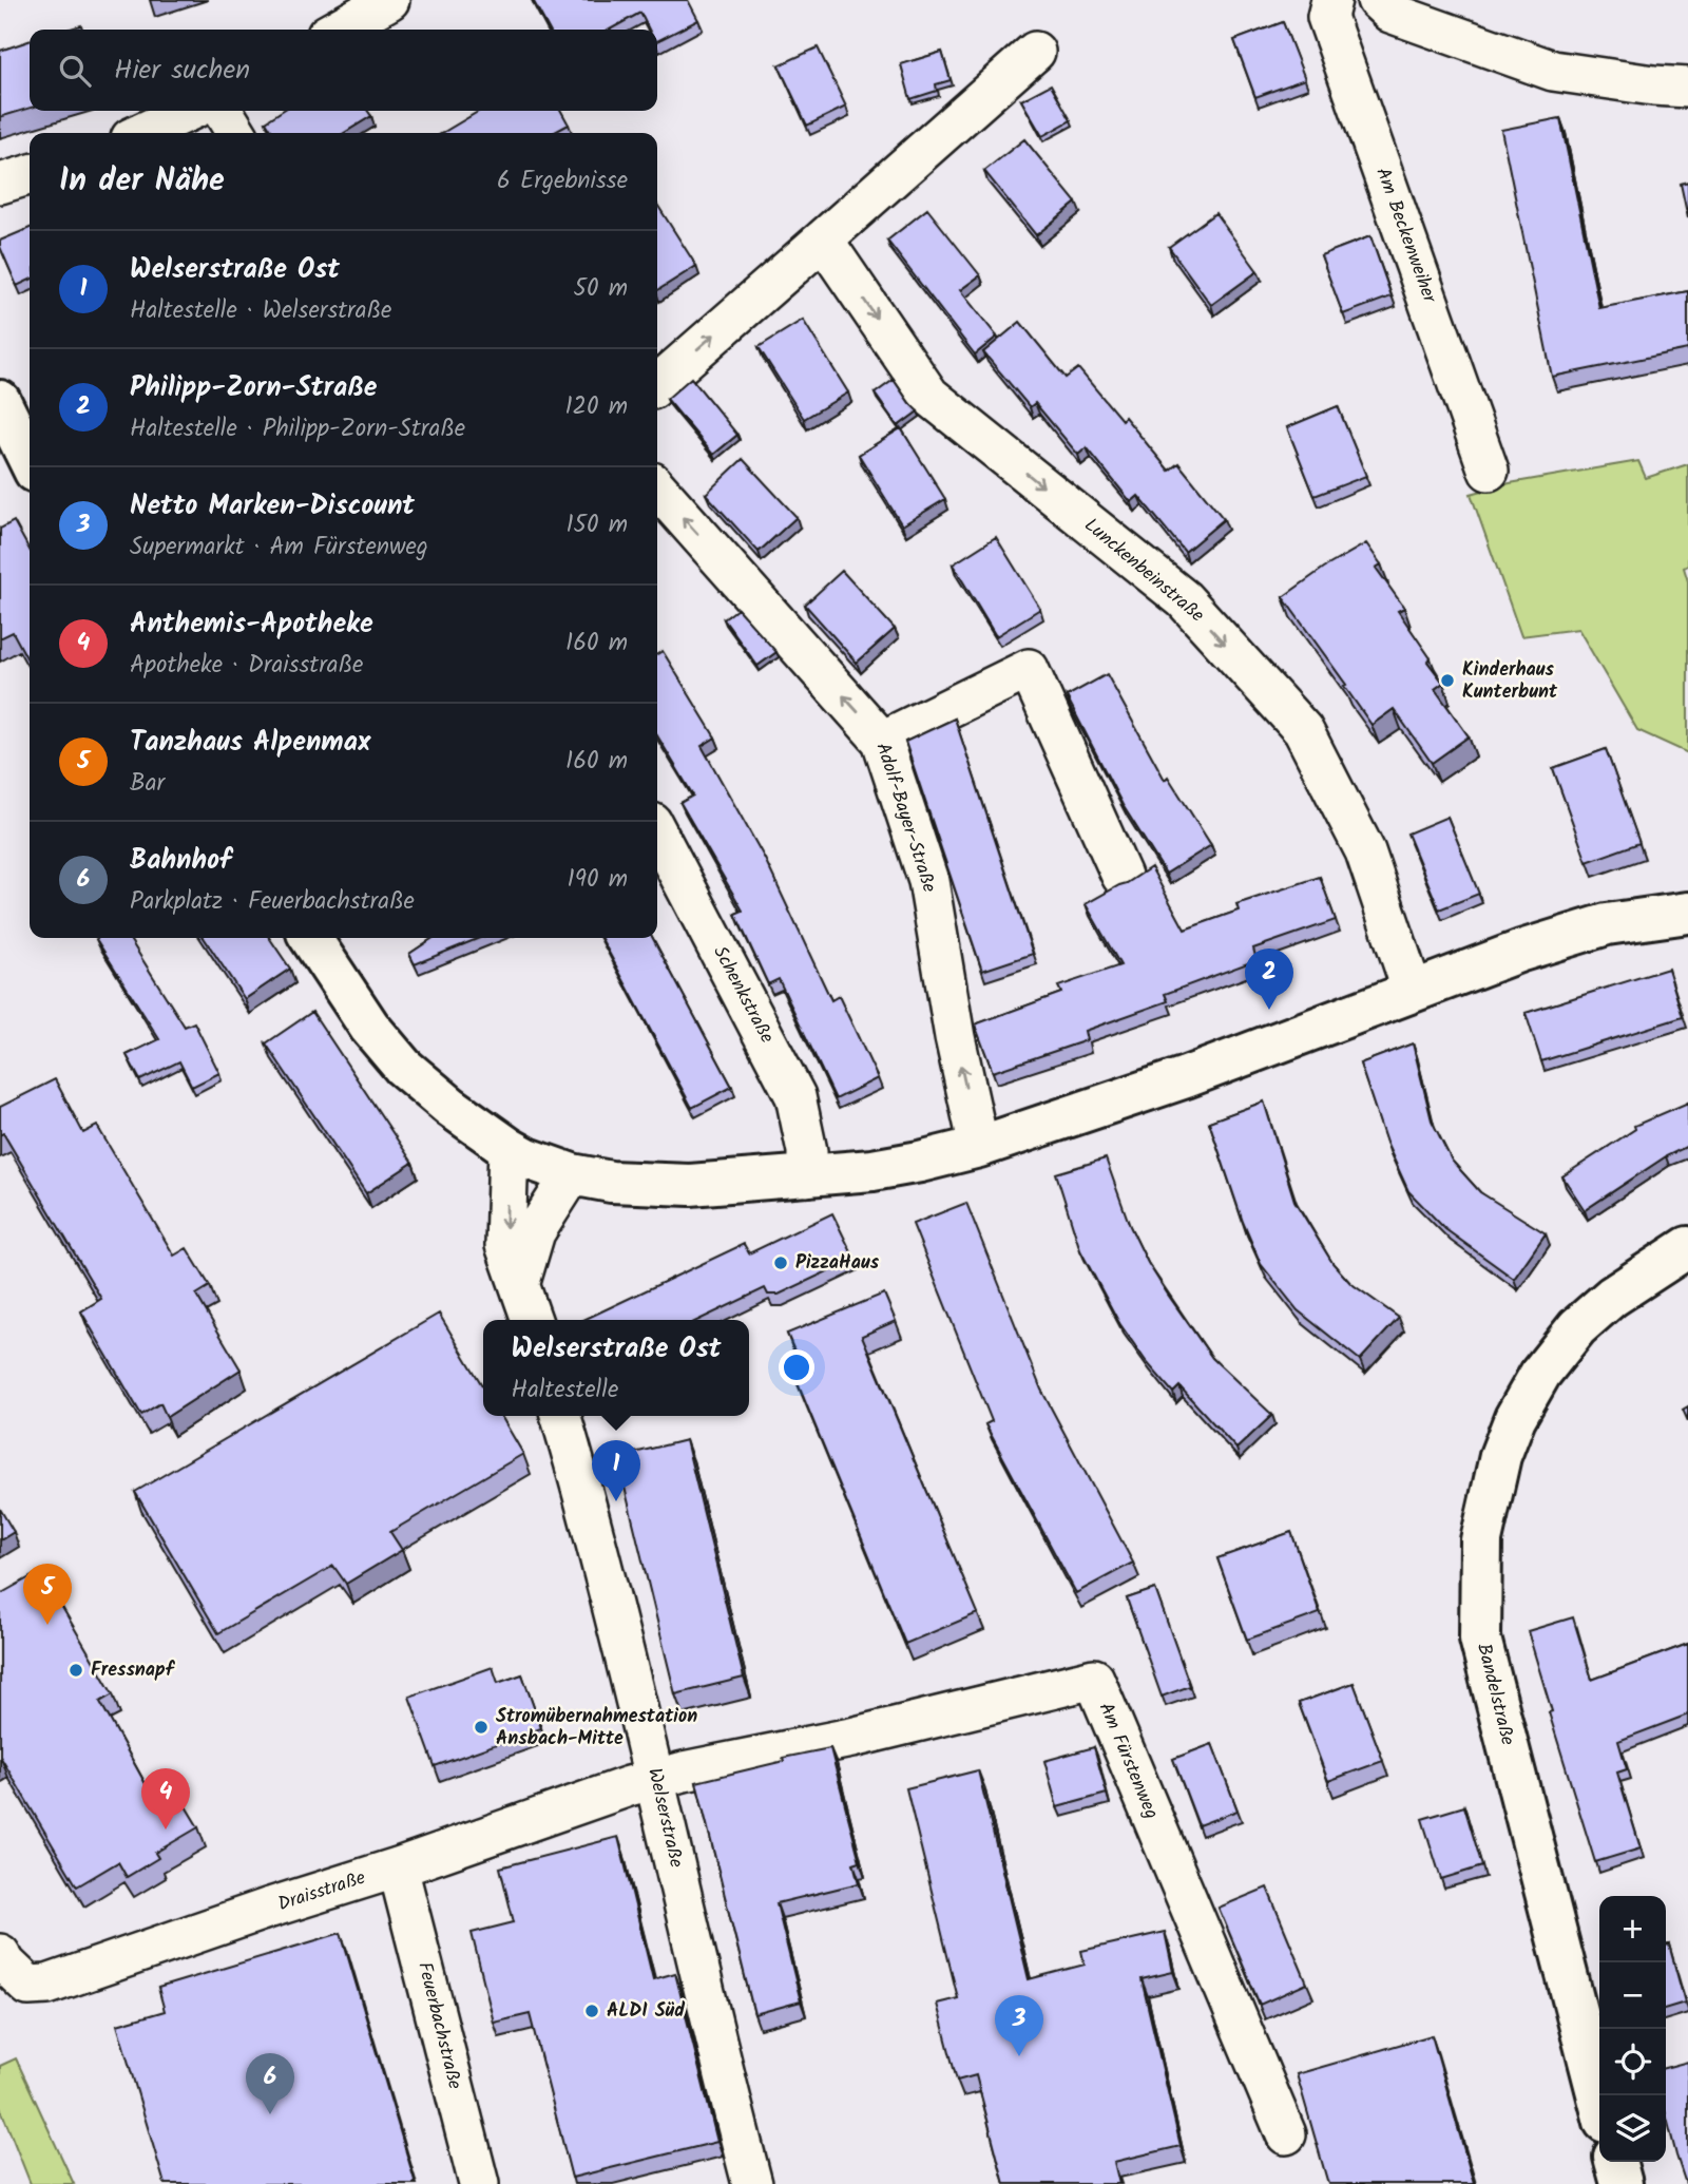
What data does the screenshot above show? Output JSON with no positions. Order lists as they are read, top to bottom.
{
  "streets": {
    "main road": ["Bandelstraße"],
    "street": [
      "Am Beckenweiher",
      "Lunckenbeinstraße",
      "Adolf-Bayer-Straße",
      "Schenkstraße",
      "Am Fürstenweg",
      "Welserstraße",
      "Draisstraße",
      "Feuerbachstraße"
    ]
  },
  "crossings": [
    ["Am Fürstenweg", "Welserstraße"],
    ["Am Fürstenweg", "Draisstraße"],
    ["Welserstraße", "Draisstraße"],
    ["Draisstraße", "Feuerbachstraße"]
  ],
  "one_way": ["Lunckenbeinstraße", "Adolf-Bayer-Straße"],
  "places": [
    "Kinderhaus Kunterbunt",
    "PizzaHaus",
    "Fressnapf",
    "Stromübernahmestation Ansbach-Mitte",
    "ALDI Süd"
  ],
  "page": {
    "search": "Hier suchen",
    "heading": ["In der Nähe", "6 Ergebnisse"],
    "list": [
      {
        "mark": "1",
        "name": "Welserstraße Ost",
        "note": "Haltestelle · Welserstraße",
        "value": "50 m"
      },
      {
        "mark": "2",
        "name": "Philipp-Zorn-Straße",
        "note": "Haltestelle · Philipp-Zorn-Straße",
        "value": "120 m"
      },
      {
        "mark": "3",
        "name": "Netto Marken-Discount",
        "note": "Supermarkt · Am Fürstenweg",
        "value": "150 m"
      },
      {
        "mark": "4",
        "name": "Anthemis-Apotheke",
        "note": "Apotheke · Draisstraße",
        "value": "160 m"
      },
      {
        "mark": "5",
        "name": "Tanzhaus Alpenmax",
        "note": "Bar",
        "value": "160 m"
      },
      {
        "mark": "6",
        "name": "Bahnhof",
        "note": "Parkplatz · Feuerbachstraße",
        "value": "190 m"
      }
    ],
    "pins": [
      "2",
      "1",
      "5",
      "4",
      "3",
      "6"
    ],
    "popup": ["Welserstraße Ost", "Haltestelle"],
    "map_buttons": ["+", "−"]
  }
}
